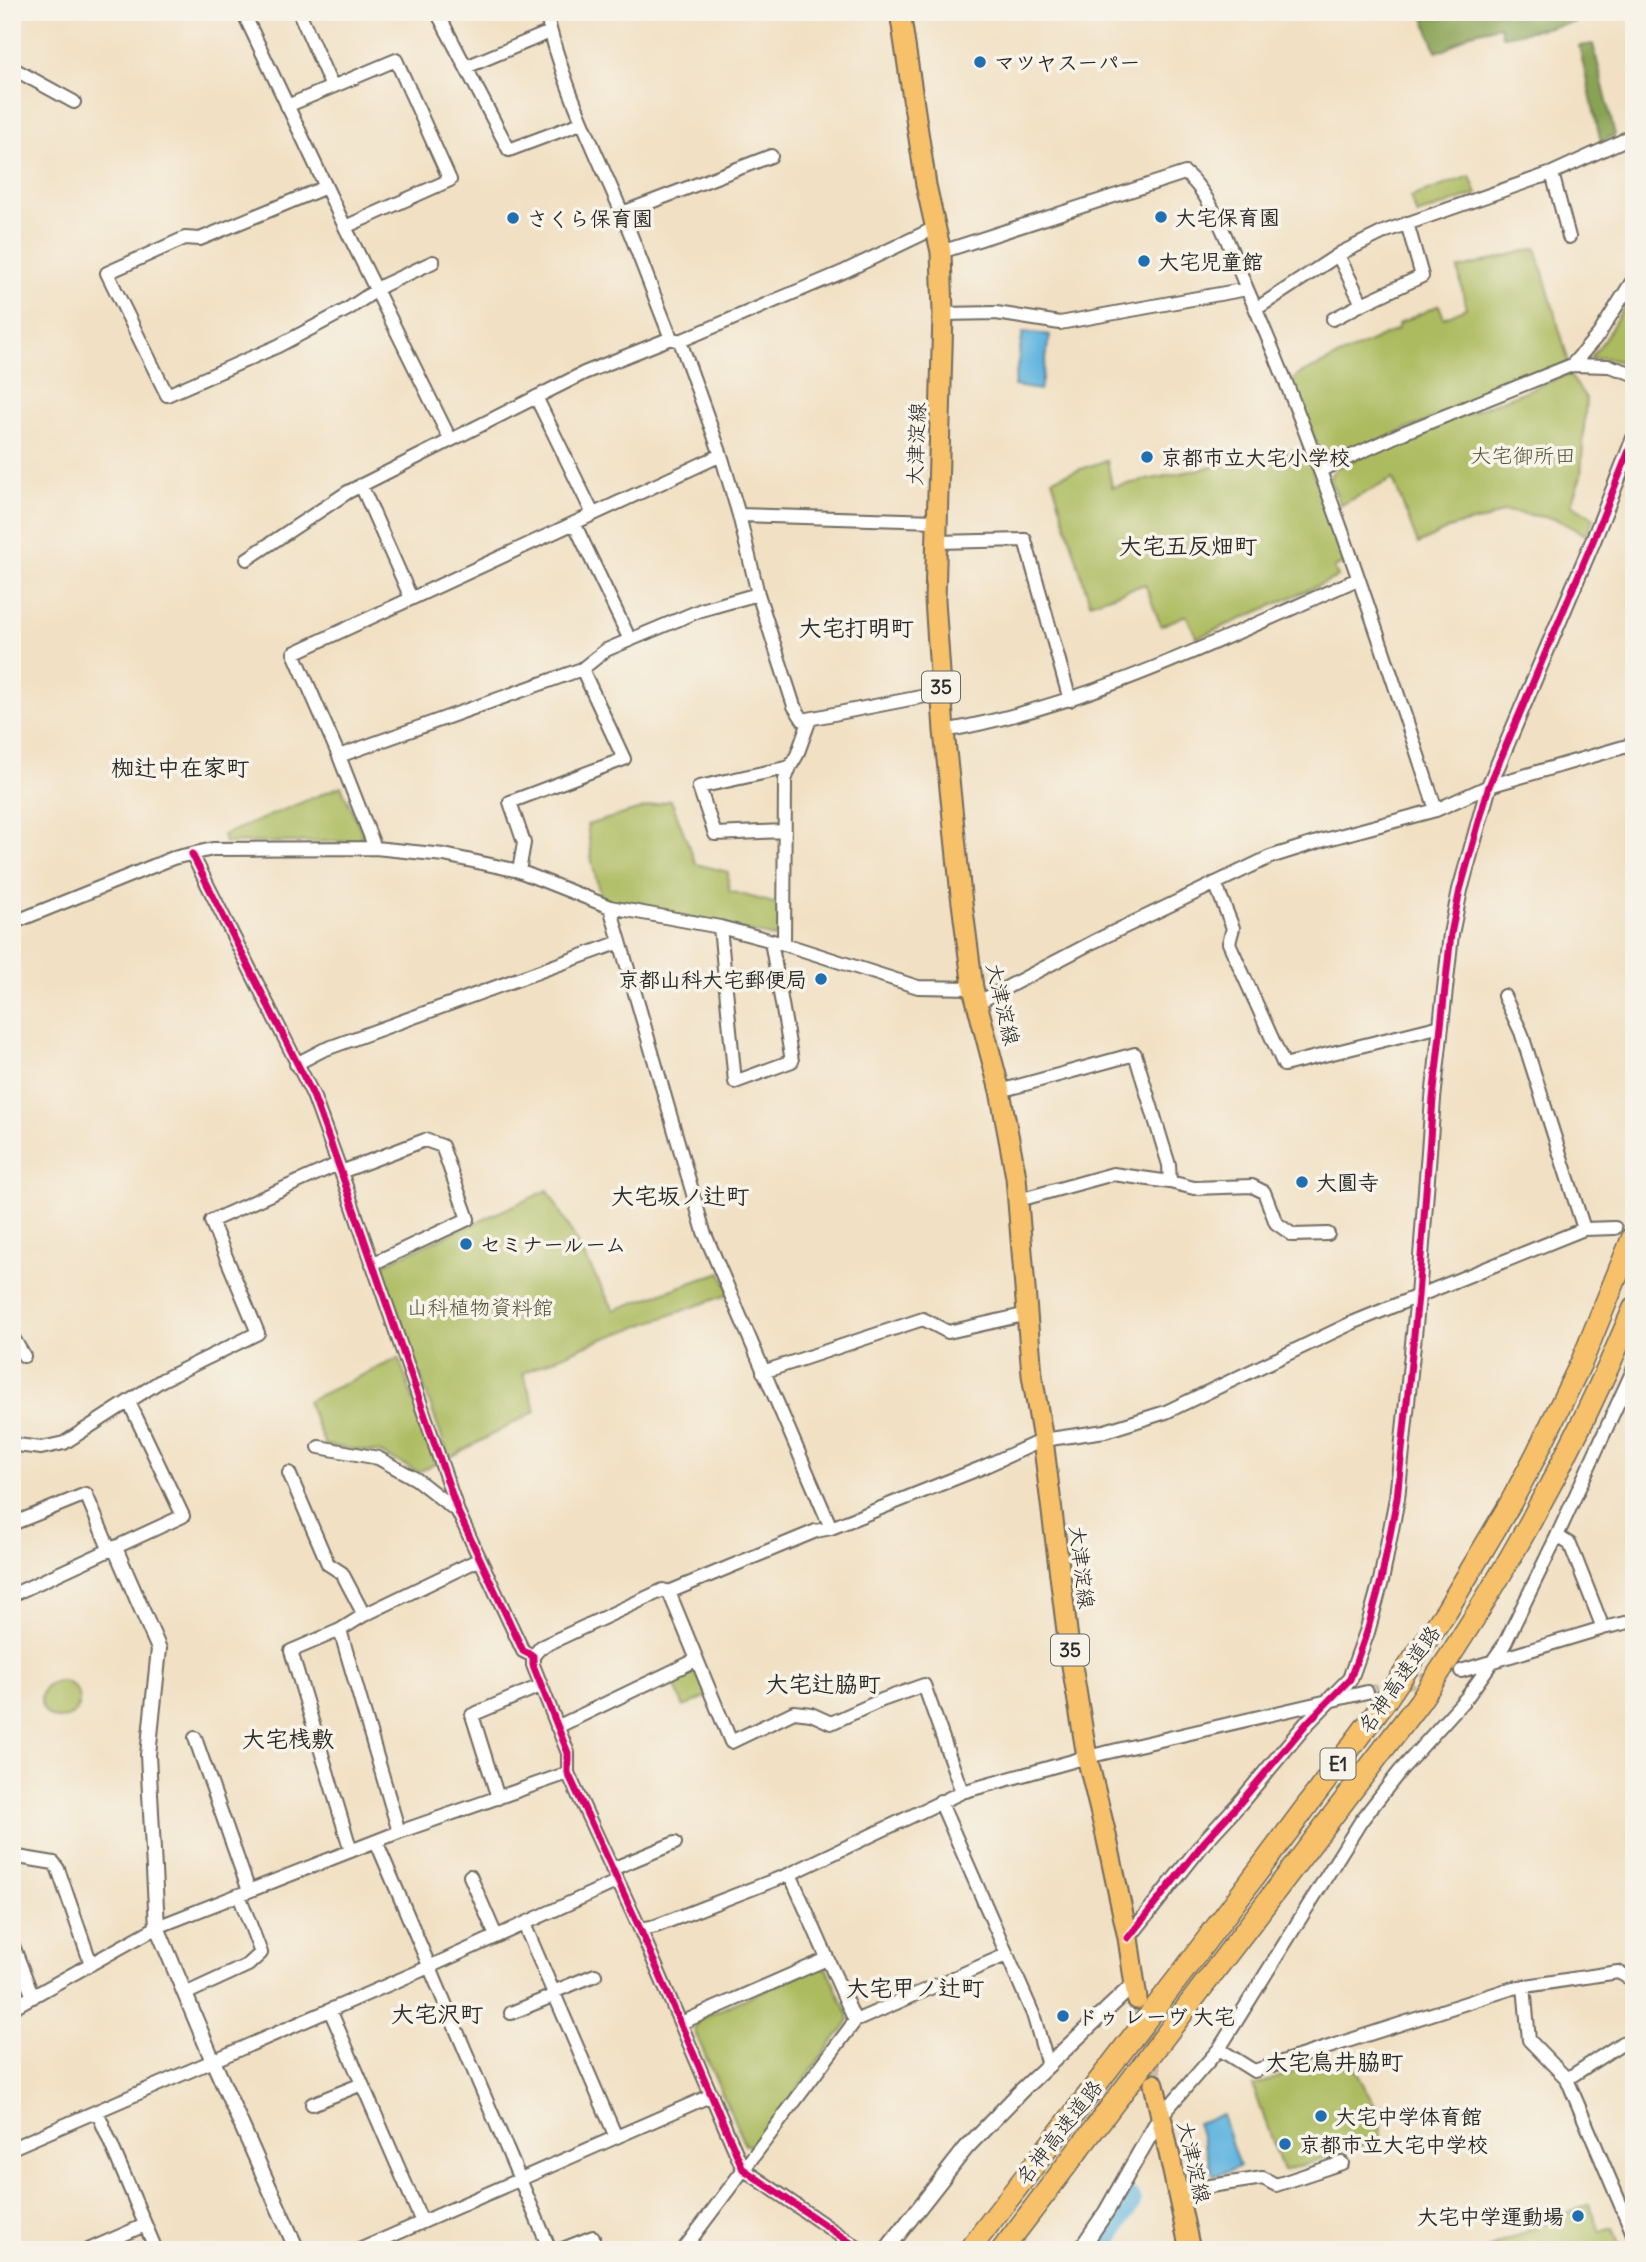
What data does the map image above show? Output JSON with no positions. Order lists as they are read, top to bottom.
{
  "streets": {
    "highway": ["名神高速道路", "E1"],
    "main road": ["大津淀線", "35"]
  },
  "districts": [
    "大宅五反畑町",
    "大宅打明町",
    "椥辻中在家町",
    "大宅坂ノ辻町",
    "大宅辻脇町",
    "大宅桟敷",
    "大宅甲ノ辻町",
    "大宅沢町",
    "大宅鳥井脇町"
  ],
  "parks": ["大宅御所田", "山科植物資料館"],
  "places": [
    "マツヤスーパー",
    "大宅保育園",
    "さくら保育園",
    "大宅児童館",
    "京都市立大宅小学校",
    "京都山科大宅郵便局",
    "大圓寺",
    "セミナールーム",
    "ドゥ レーヴ 大宅",
    "大宅中学体育館",
    "京都市立大宅中学校",
    "大宅中学運動場"
  ]
}
